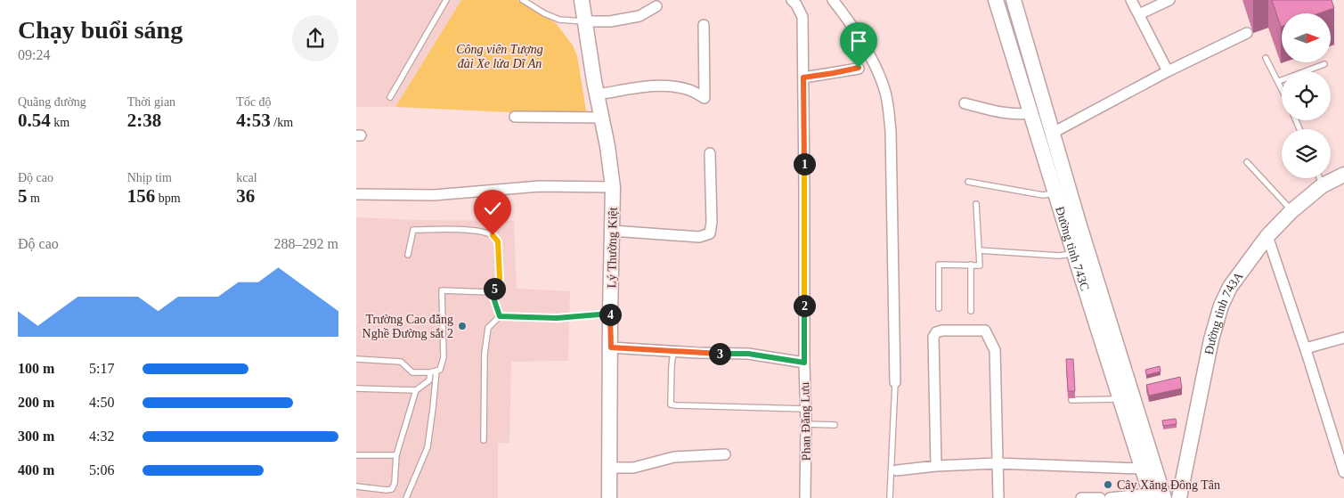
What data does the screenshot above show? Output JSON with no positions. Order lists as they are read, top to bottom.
{
  "streets": {
    "main road": ["Lý Thường Kiệt", "Đường tỉnh 743C", "Đường tỉnh 743A"],
    "street": ["Phan Đăng Lưu"]
  },
  "parks": ["Công viên Tượng đài Xe lửa Dĩ An"],
  "places": ["Trường Cao đẳng Nghề Đường sắt 2", "Cây Xăng Đông Tân"],
  "north": "right",
  "page": {
    "heading": ["Chạy buổi sáng", "09:24"],
    "stats": [
      ["Quãng đường", "0.54 km"],
      ["Thời gian", "2:38"],
      ["Tốc độ", "4:53 /km"],
      ["Độ cao", "5 m"],
      ["Nhịp tim", "156 bpm"],
      ["kcal", "36"]
    ],
    "pins": [
      "1",
      "5",
      "2",
      "4",
      "3"
    ],
    "chart": ["Độ cao", "288–292 m"],
    "list": [
      {
        "name": "100 m",
        "note": "5:17"
      },
      {
        "name": "200 m",
        "note": "4:50"
      },
      {
        "name": "300 m",
        "note": "4:32"
      },
      {
        "name": "400 m",
        "note": "5:06"
      }
    ]
  }
}
